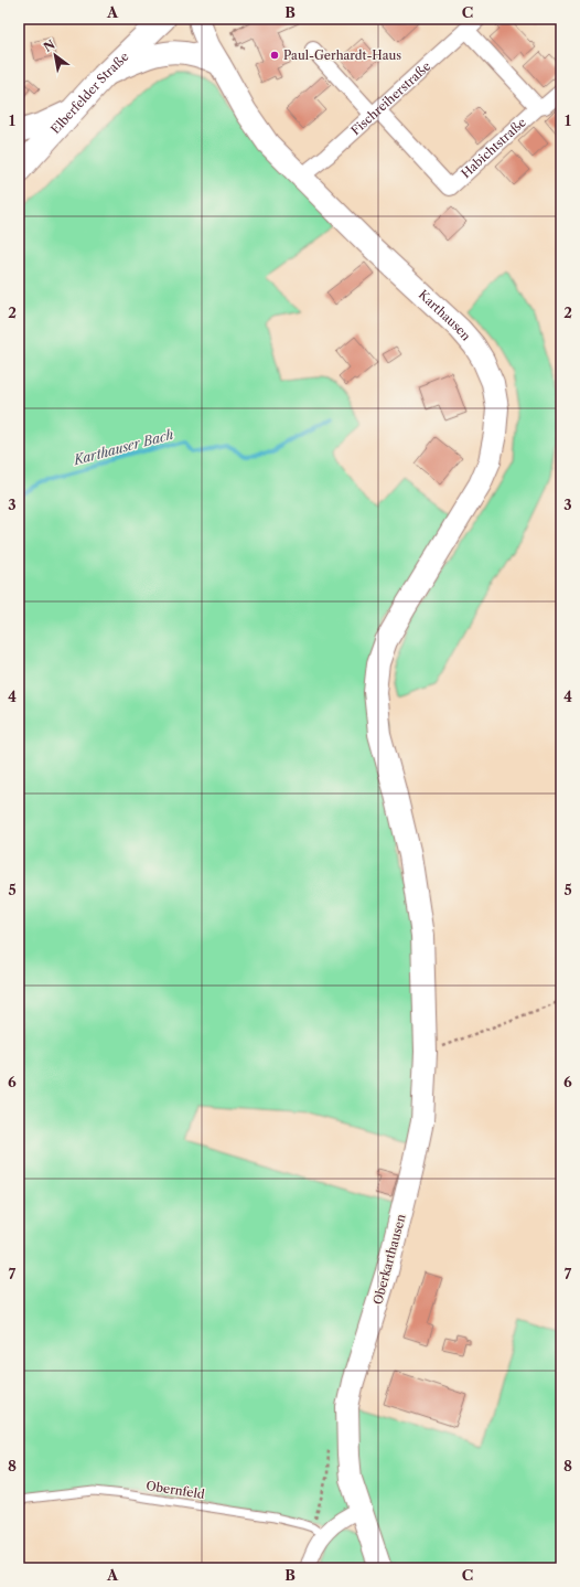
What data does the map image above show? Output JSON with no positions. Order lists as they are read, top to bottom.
{
  "streets": {
    "main road": ["Elberfelder Straße", "Karthausen", "Oberkarthausen"],
    "street": ["Fischreiherstraße", "Habichtstraße"],
    "lane": ["Obernfeld"]
  },
  "crossings": [
    ["Fischreiherstraße", "Habichtstraße"],
    ["Fischreiherstraße", "Karthausen"],
    ["Karthausen", "Oberkarthausen"]
  ],
  "water": ["Karthauser Bach"],
  "places": ["Paul-Gerhardt-Haus"],
  "north": "top left",
  "grid": {
    "columns": ["A", "B", "C"],
    "rows": [
      "1",
      "2",
      "3",
      "4",
      "5",
      "6",
      "7",
      "8"
    ]
  }
}
